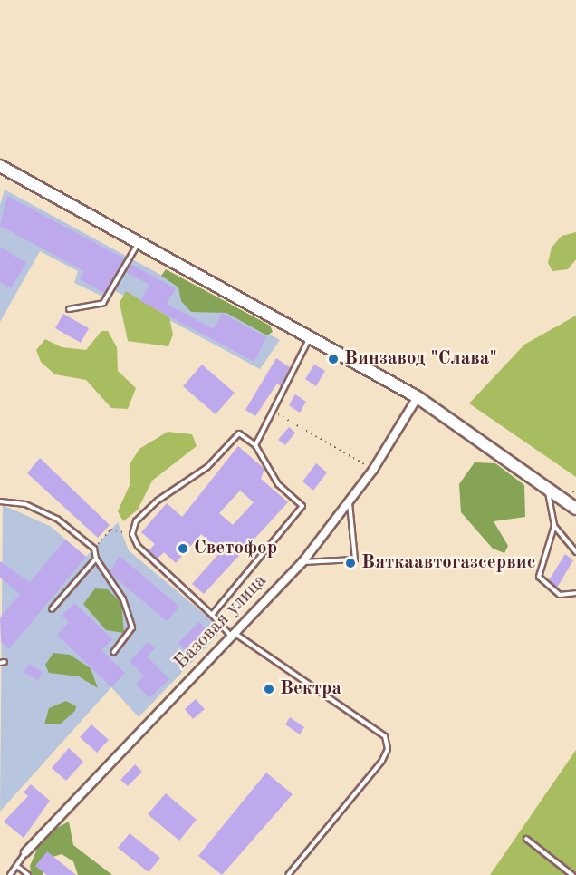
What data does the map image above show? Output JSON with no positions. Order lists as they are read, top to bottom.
{
  "streets": {
    "street": ["Базовая улица"]
  },
  "places": [
    "Винзавод \"Слава\"",
    "Светофор",
    "Вяткаавтогазсервис",
    "Вектра"
  ]
}
